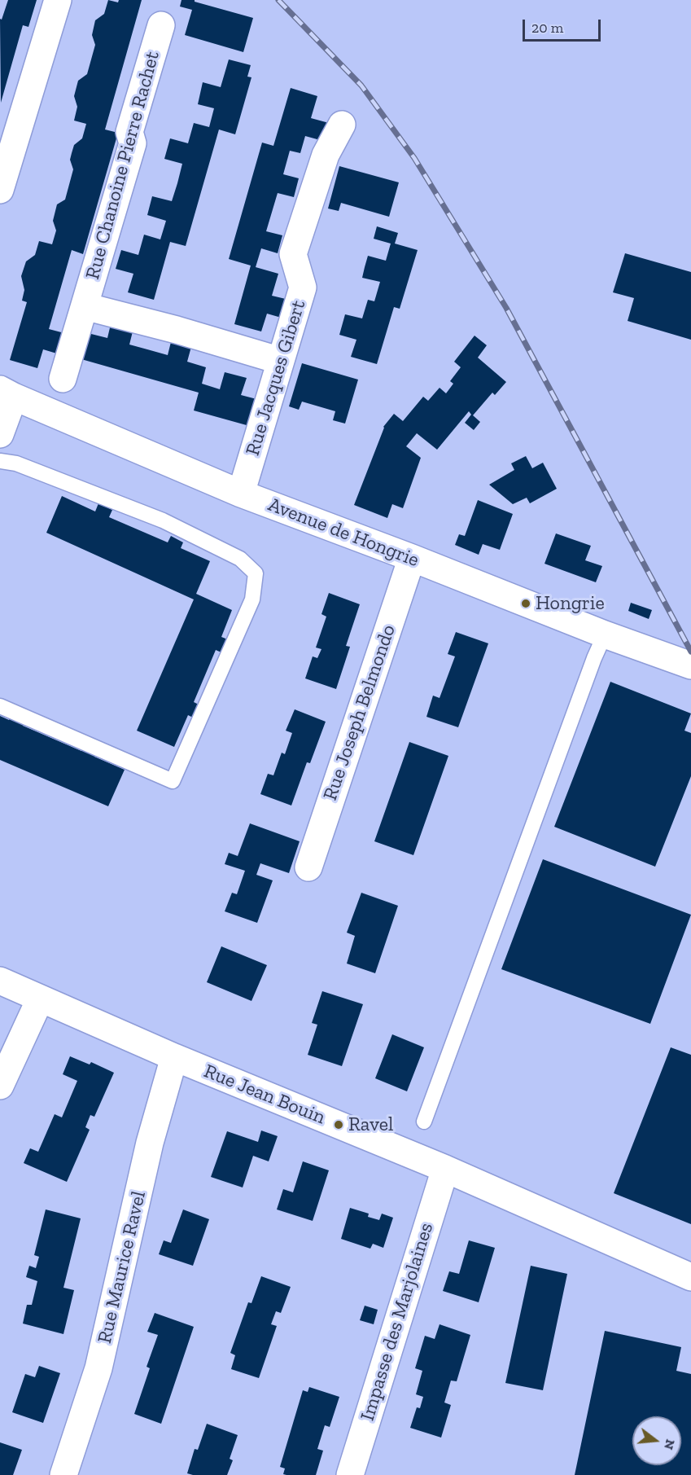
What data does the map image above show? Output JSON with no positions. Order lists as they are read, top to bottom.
{
  "streets": {
    "street": [
      "Rue Chanoine Pierre Rachet",
      "Rue Jacques Gibert",
      "Avenue de Hongrie",
      "Rue Joseph Belmondo",
      "Rue Jean Bouin",
      "Rue Maurice Ravel",
      "Impasse des Marjolaines"
    ]
  },
  "crossings": [
    ["Rue Chanoine Pierre Rachet", "Rue Jacques Gibert"],
    ["Rue Jacques Gibert", "Avenue de Hongrie"],
    ["Avenue de Hongrie", "Rue Joseph Belmondo"],
    ["Rue Jean Bouin", "Rue Maurice Ravel"],
    ["Rue Jean Bouin", "Impasse des Marjolaines"]
  ],
  "places": ["Hongrie", "Ravel"],
  "scale_bar": "20 m",
  "north": "right"
}
